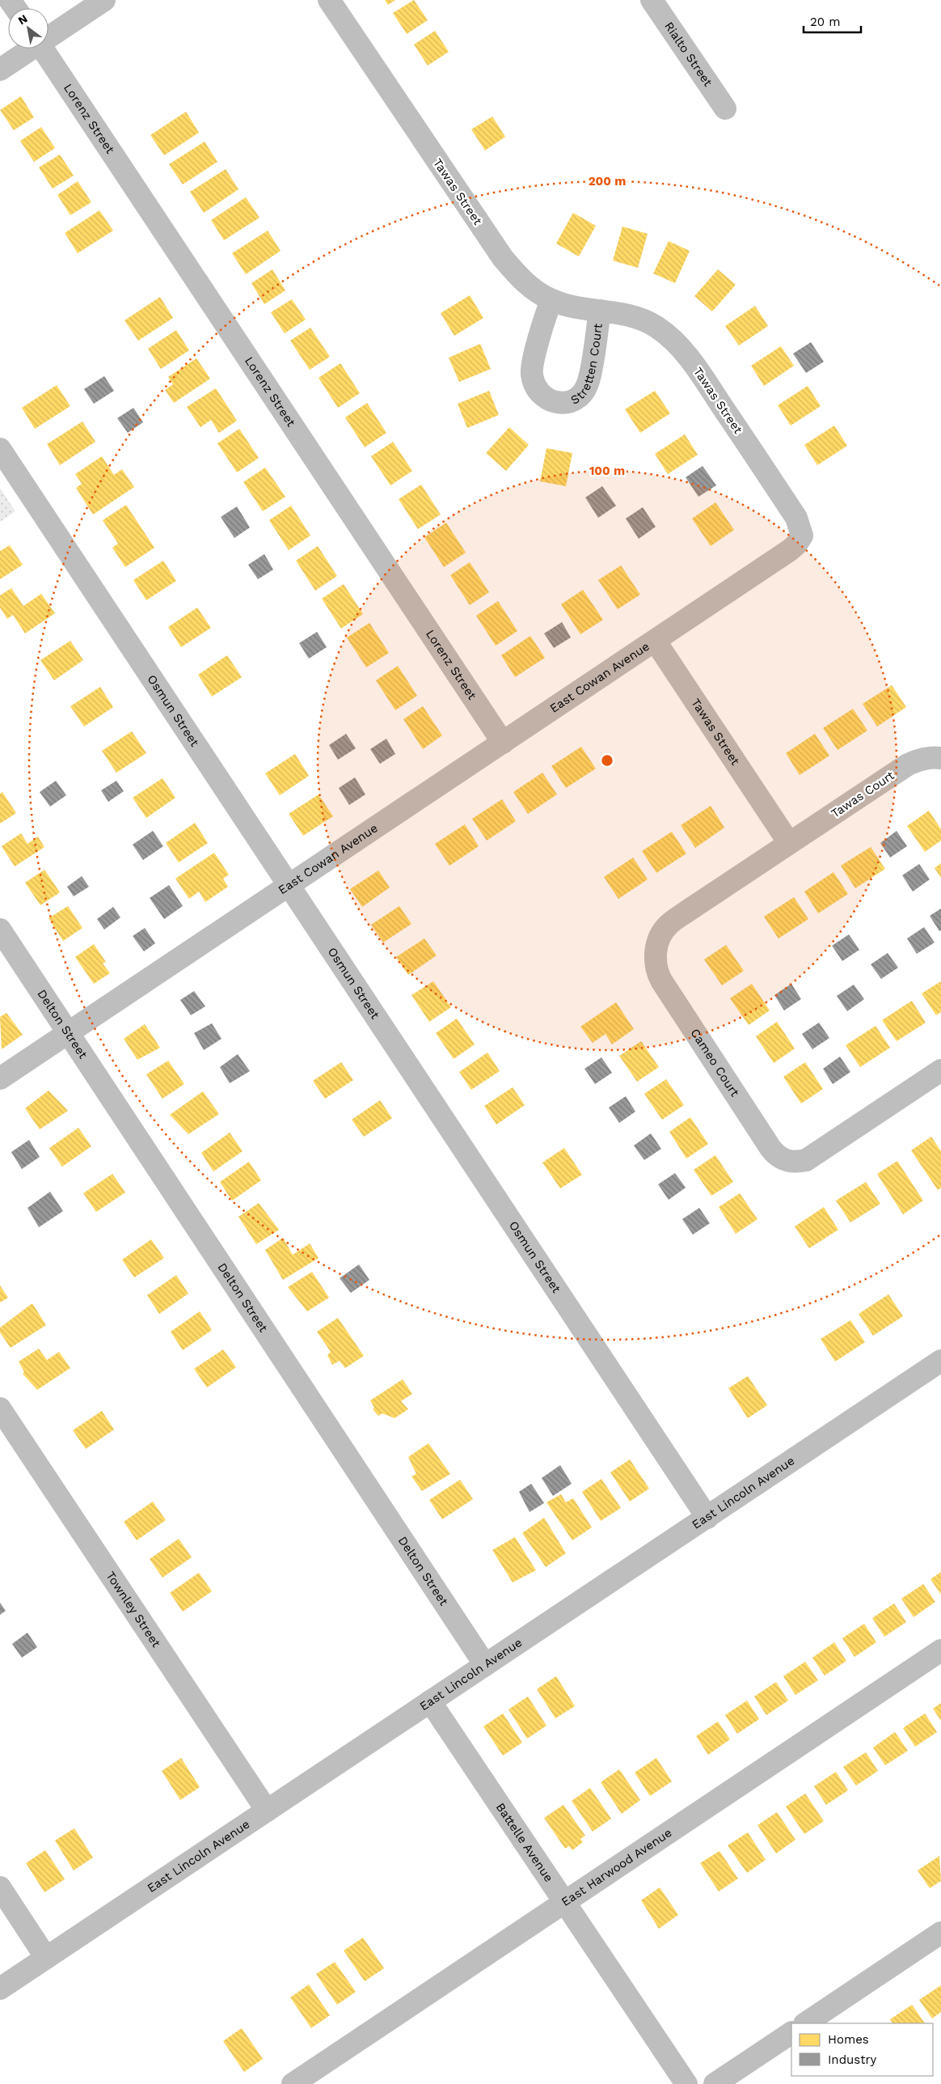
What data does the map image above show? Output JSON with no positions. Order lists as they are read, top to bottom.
{
  "streets": {
    "street": [
      "Rialto Street",
      "Lorenz Street",
      "Tawas Street",
      "Stretten Court",
      "East Cowan Avenue",
      "Osmun Street",
      "Tawas Court",
      "Delton Street",
      "Cameo Court",
      "East Lincoln Avenue",
      "Townley Street",
      "Battelle Avenue",
      "East Harwood Avenue"
    ]
  },
  "crossings": [
    ["Lorenz Street", "East Cowan Avenue"],
    ["Tawas Street", "Stretten Court"],
    ["Tawas Street", "East Cowan Avenue"],
    ["Tawas Street", "Tawas Court"],
    ["Tawas Street", "Cameo Court"],
    ["East Cowan Avenue", "Osmun Street"],
    ["East Cowan Avenue", "Delton Street"],
    ["Osmun Street", "East Lincoln Avenue"],
    ["Tawas Court", "Cameo Court"],
    ["Delton Street", "East Lincoln Avenue"],
    ["East Lincoln Avenue", "Townley Street"],
    ["East Lincoln Avenue", "Battelle Avenue"],
    ["Battelle Avenue", "East Harwood Avenue"]
  ],
  "legend": ["Homes", "Industry"],
  "scale_bar": "20 m",
  "north": "top left",
  "rings": ["200 m", "100 m"]
}
